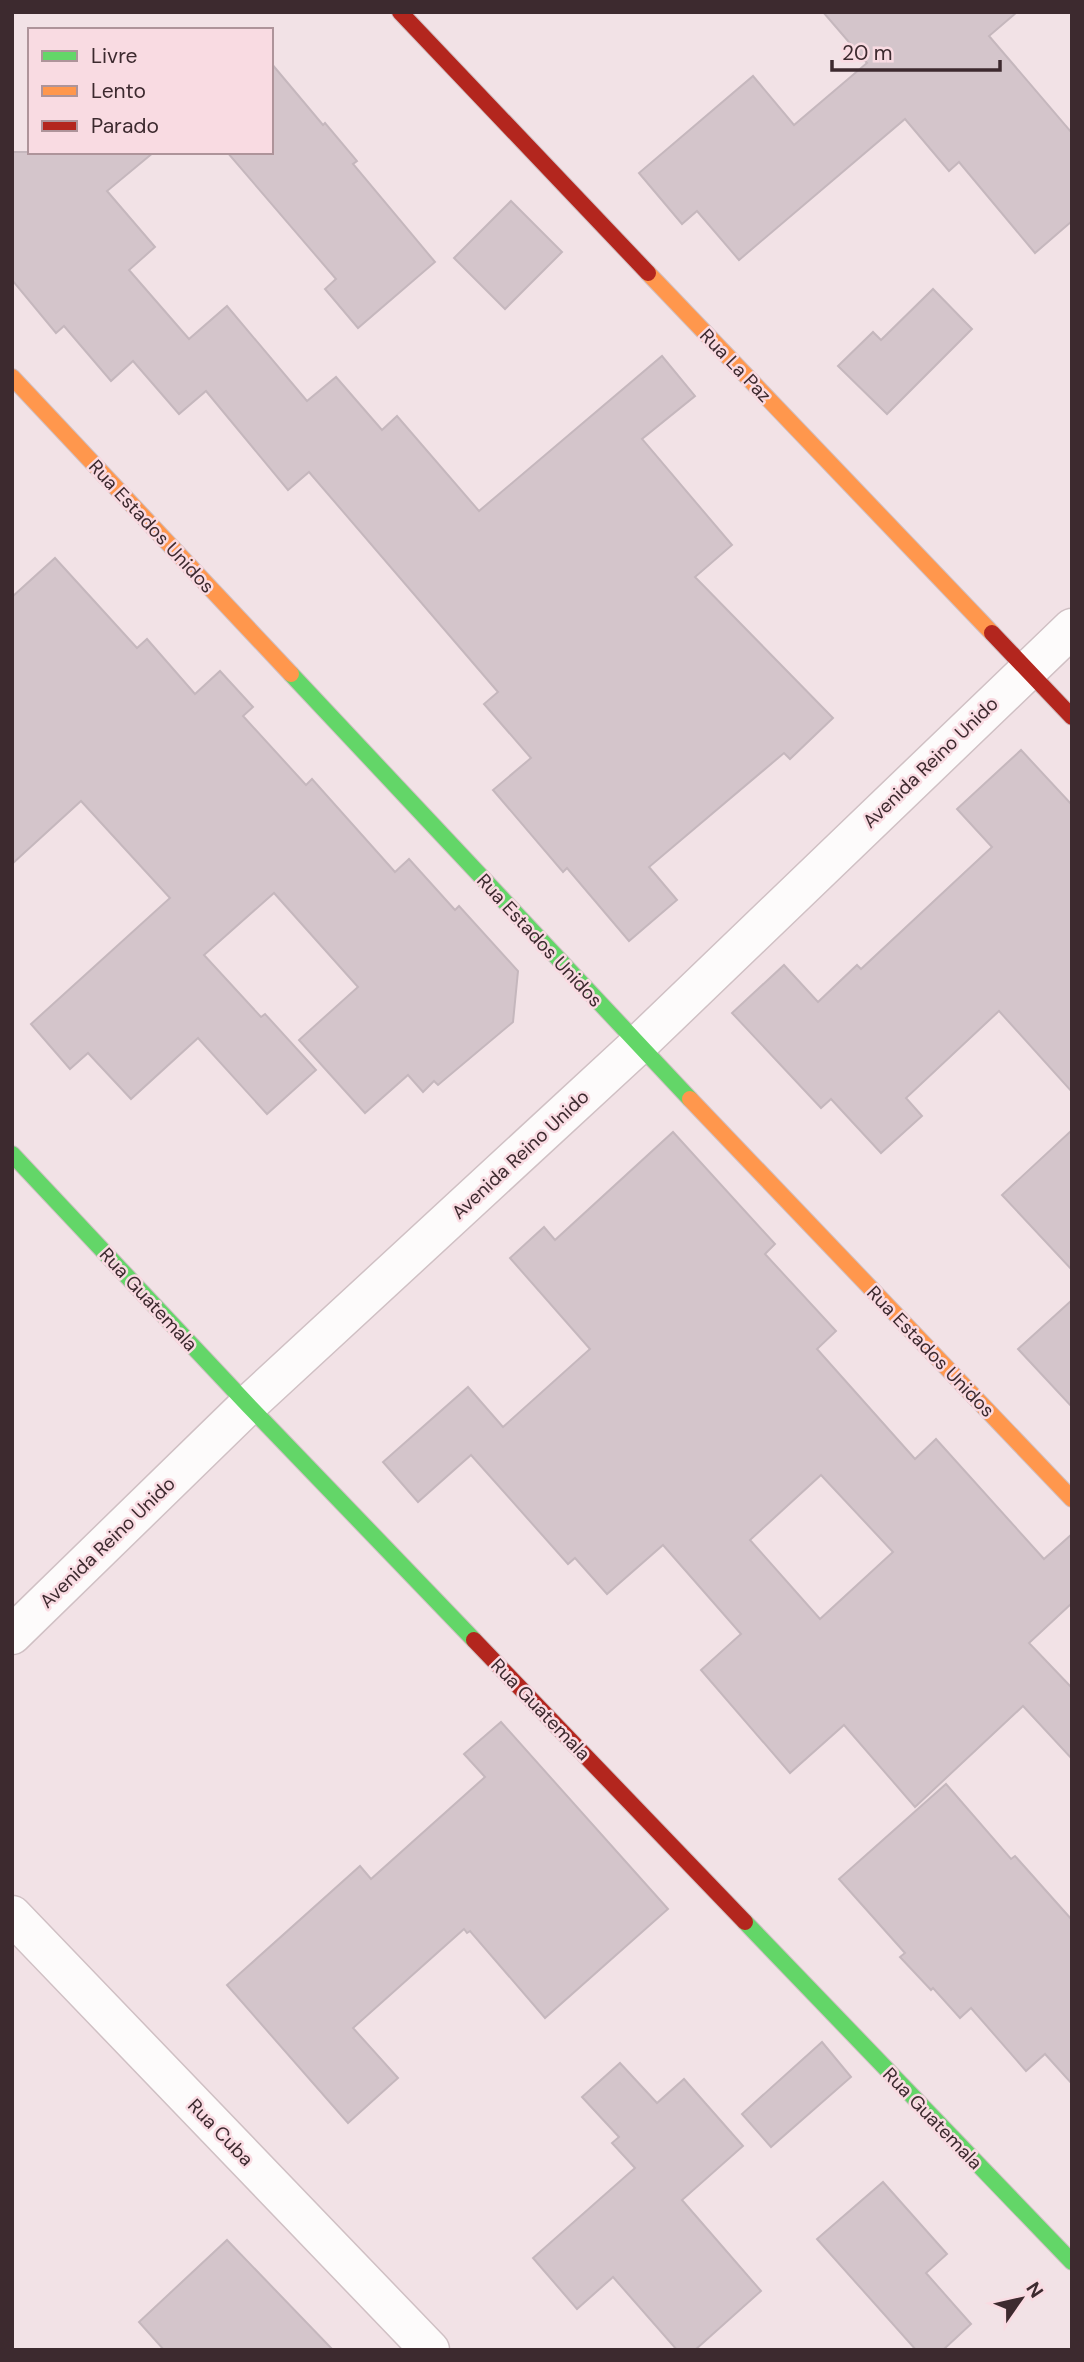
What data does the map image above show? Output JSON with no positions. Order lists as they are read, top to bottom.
{
  "streets": {
    "street": [
      "Rua La Paz",
      "Rua Estados Unidos",
      "Avenida Reino Unido",
      "Rua Guatemala",
      "Rua Cuba"
    ]
  },
  "crossings": [
    ["Rua La Paz", "Avenida Reino Unido"],
    ["Rua Estados Unidos", "Avenida Reino Unido"],
    ["Avenida Reino Unido", "Rua Guatemala"]
  ],
  "legend": ["Livre", "Lento", "Parado"],
  "scale_bar": "20 m",
  "north": "top right"
}
